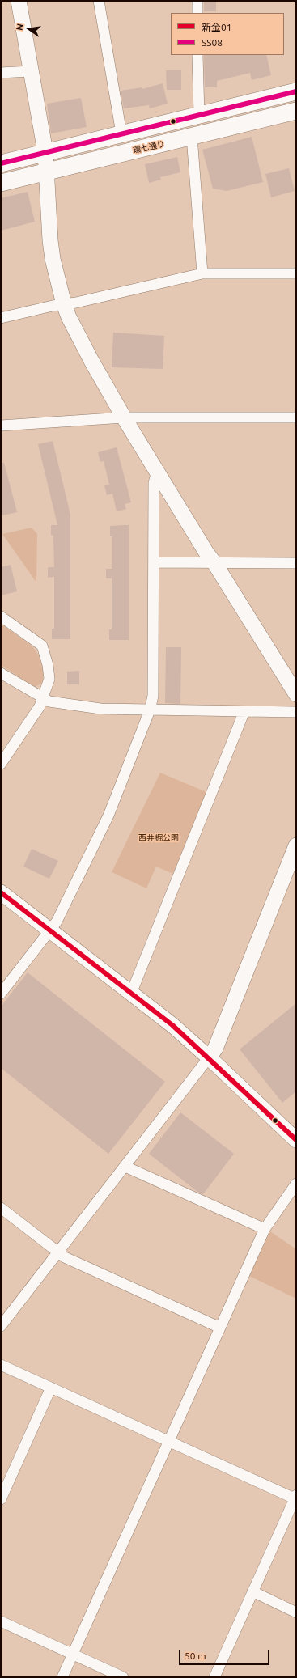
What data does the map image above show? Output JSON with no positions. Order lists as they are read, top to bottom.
{
  "streets": {
    "main road": ["環七通り"]
  },
  "parks": ["西井掘公園"],
  "lines": ["transit line SS08", "transit line 新金01"],
  "legend": ["新金01", "SS08"],
  "scale_bar": "50 m",
  "north": "left"
}
